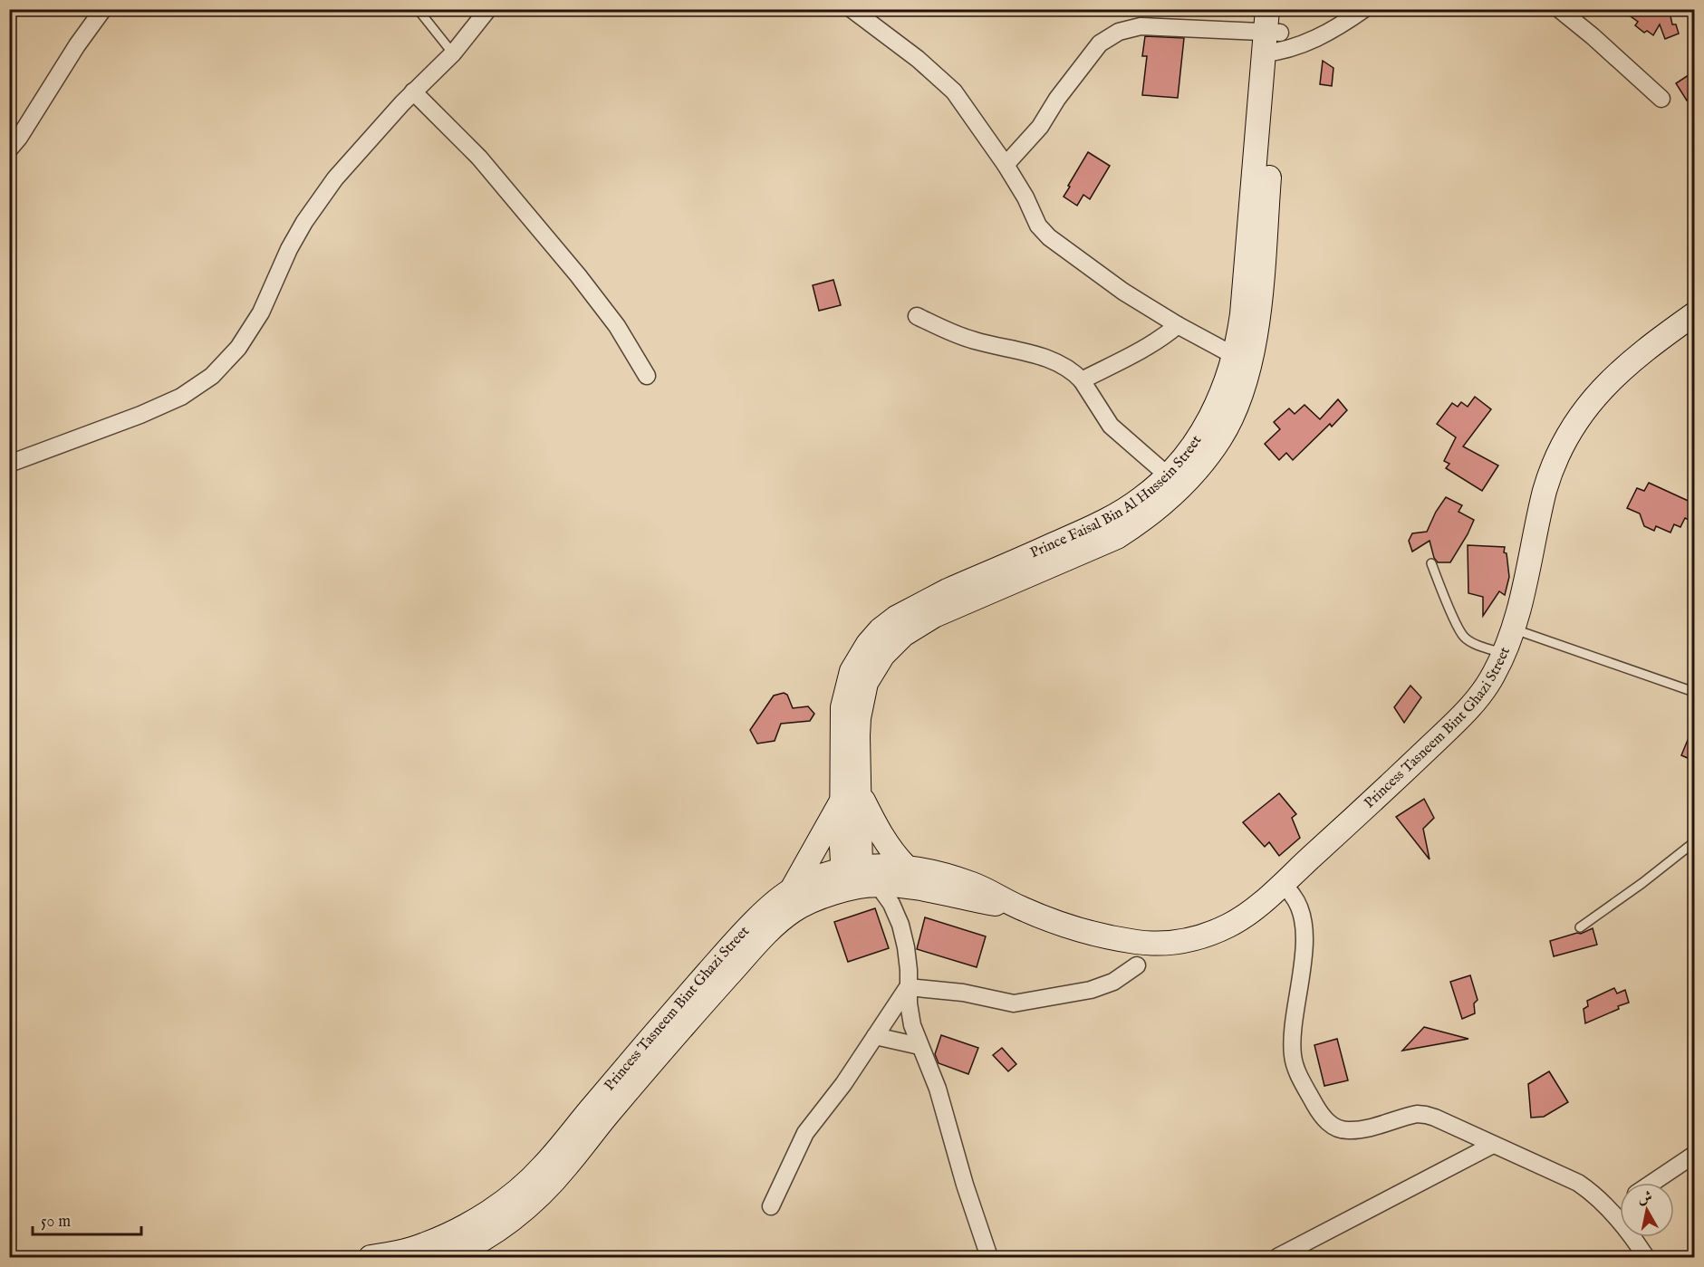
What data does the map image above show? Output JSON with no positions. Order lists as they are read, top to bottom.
{
  "streets": {
    "main road": ["Prince Faisal Bin Al Hussein Street", "Princess Tasneem Bint Ghazi Street"]
  },
  "crossings": [
    ["Prince Faisal Bin Al Hussein Street", "Princess Tasneem Bint Ghazi Street"]
  ],
  "scale_bar": "50 m",
  "north": "top"
}
